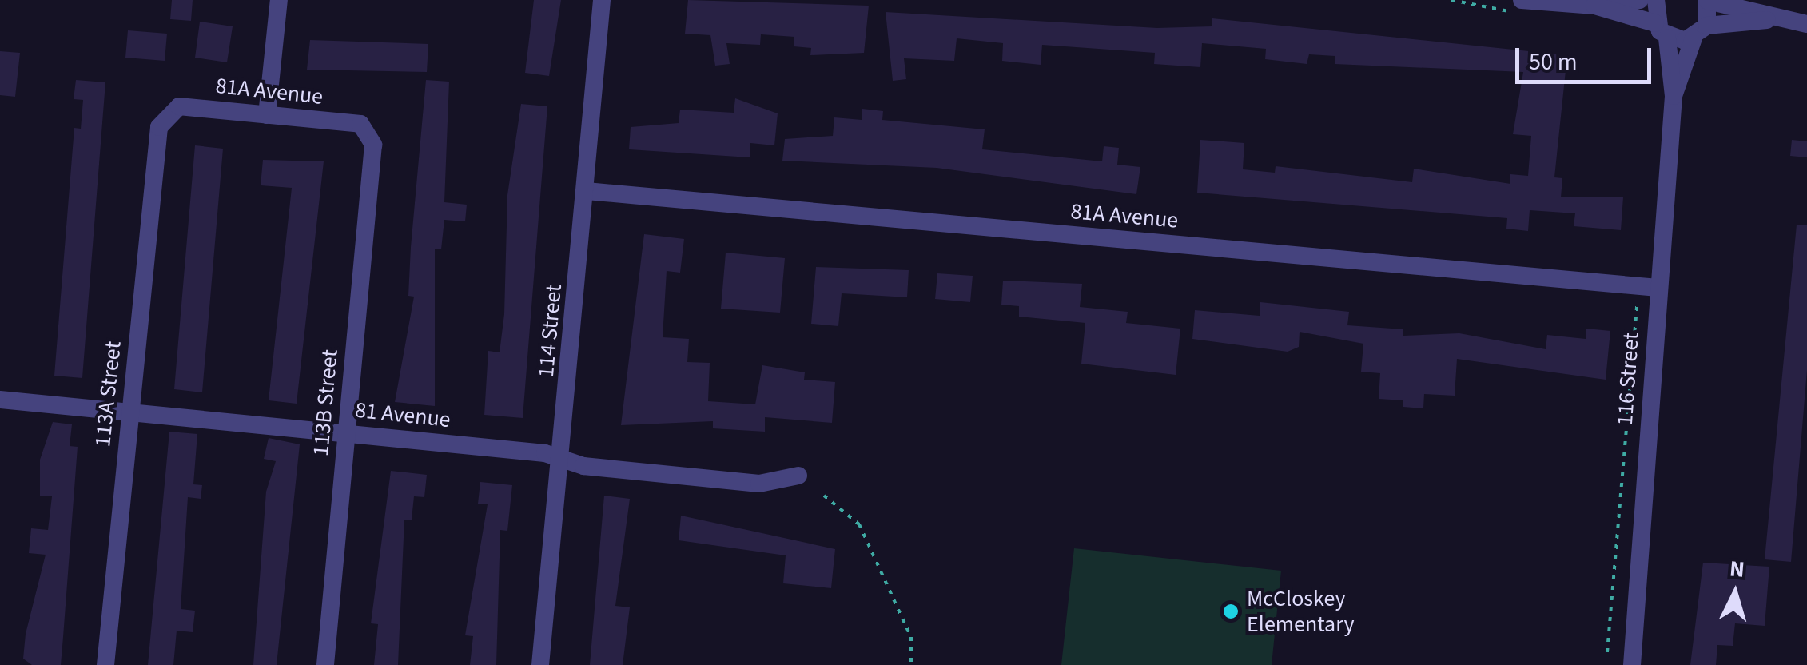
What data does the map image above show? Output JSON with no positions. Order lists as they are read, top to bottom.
{
  "streets": {
    "street": [
      "81A Avenue",
      "114 Street",
      "116 Street",
      "113A Street",
      "113B Street",
      "81 Avenue"
    ]
  },
  "crossings": [
    ["81A Avenue", "114 Street"],
    ["81A Avenue", "116 Street"],
    ["81A Avenue", "113A Street"],
    ["81A Avenue", "113B Street"],
    ["114 Street", "81 Avenue"],
    ["113A Street", "81 Avenue"],
    ["113B Street", "81 Avenue"]
  ],
  "places": ["McCloskey Elementary"],
  "scale_bar": "50 m",
  "north": "top"
}
